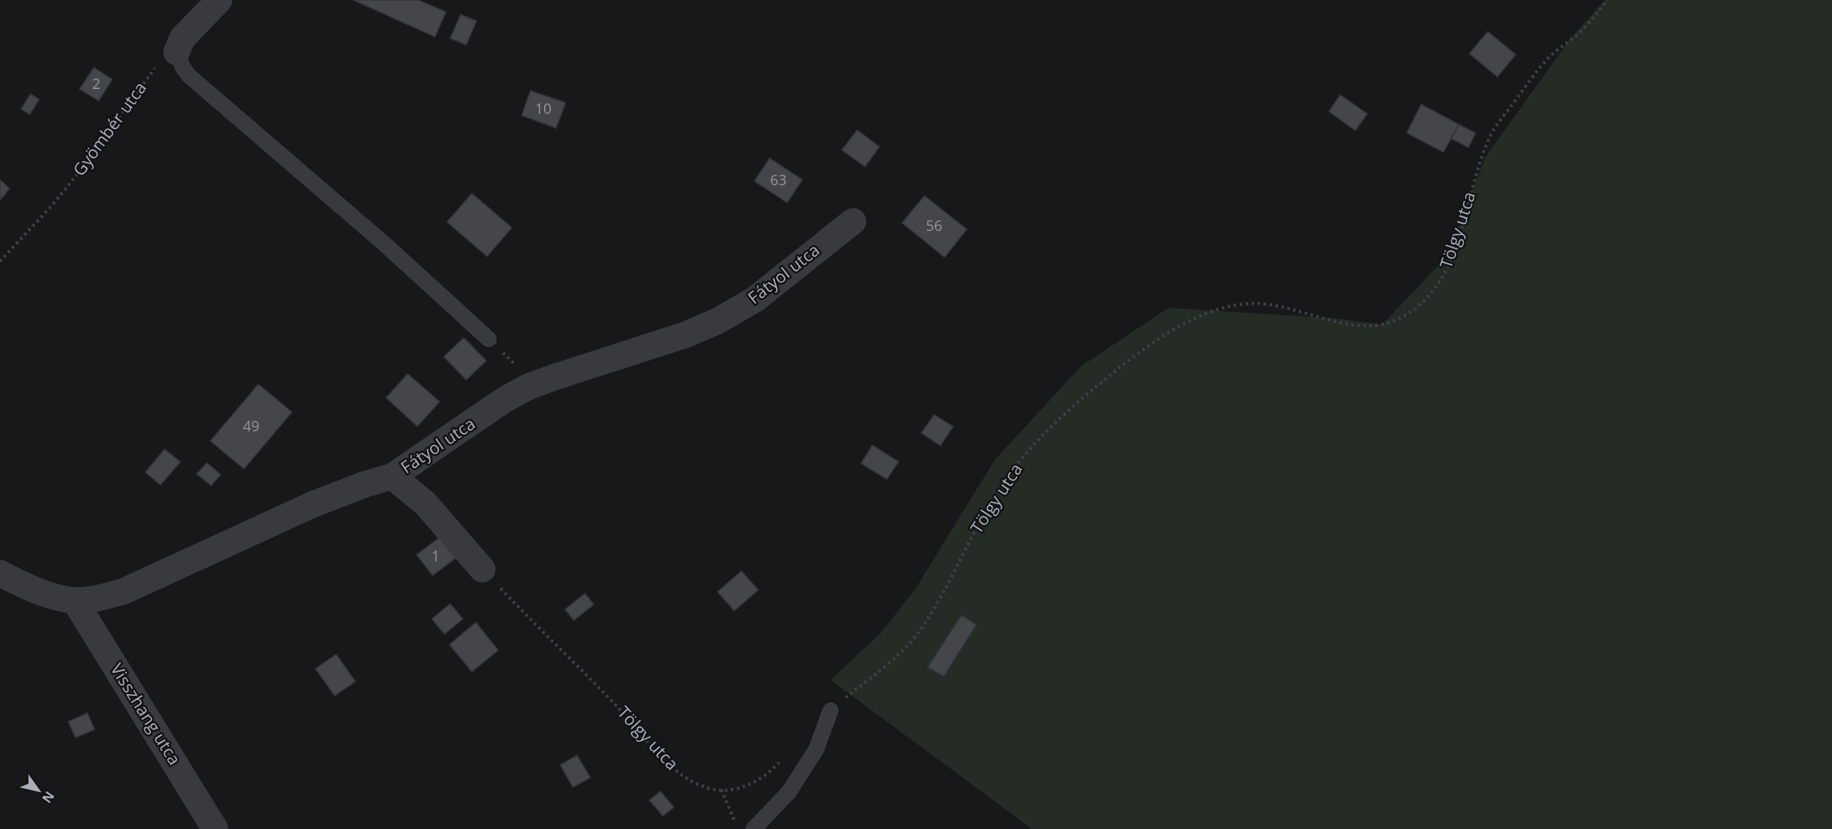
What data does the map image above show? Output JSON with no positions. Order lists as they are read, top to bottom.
{
  "streets": {
    "street": ["Fátyol utca", "Visszhang utca"],
    "path": ["Gyömbér utca", "Tölgy utca"]
  },
  "crossings": [
    ["Fátyol utca", "Visszhang utca"]
  ],
  "house_numbers": [
    "2",
    "10",
    "63",
    "56",
    "49",
    "1"
  ],
  "north": "bottom right"
}
